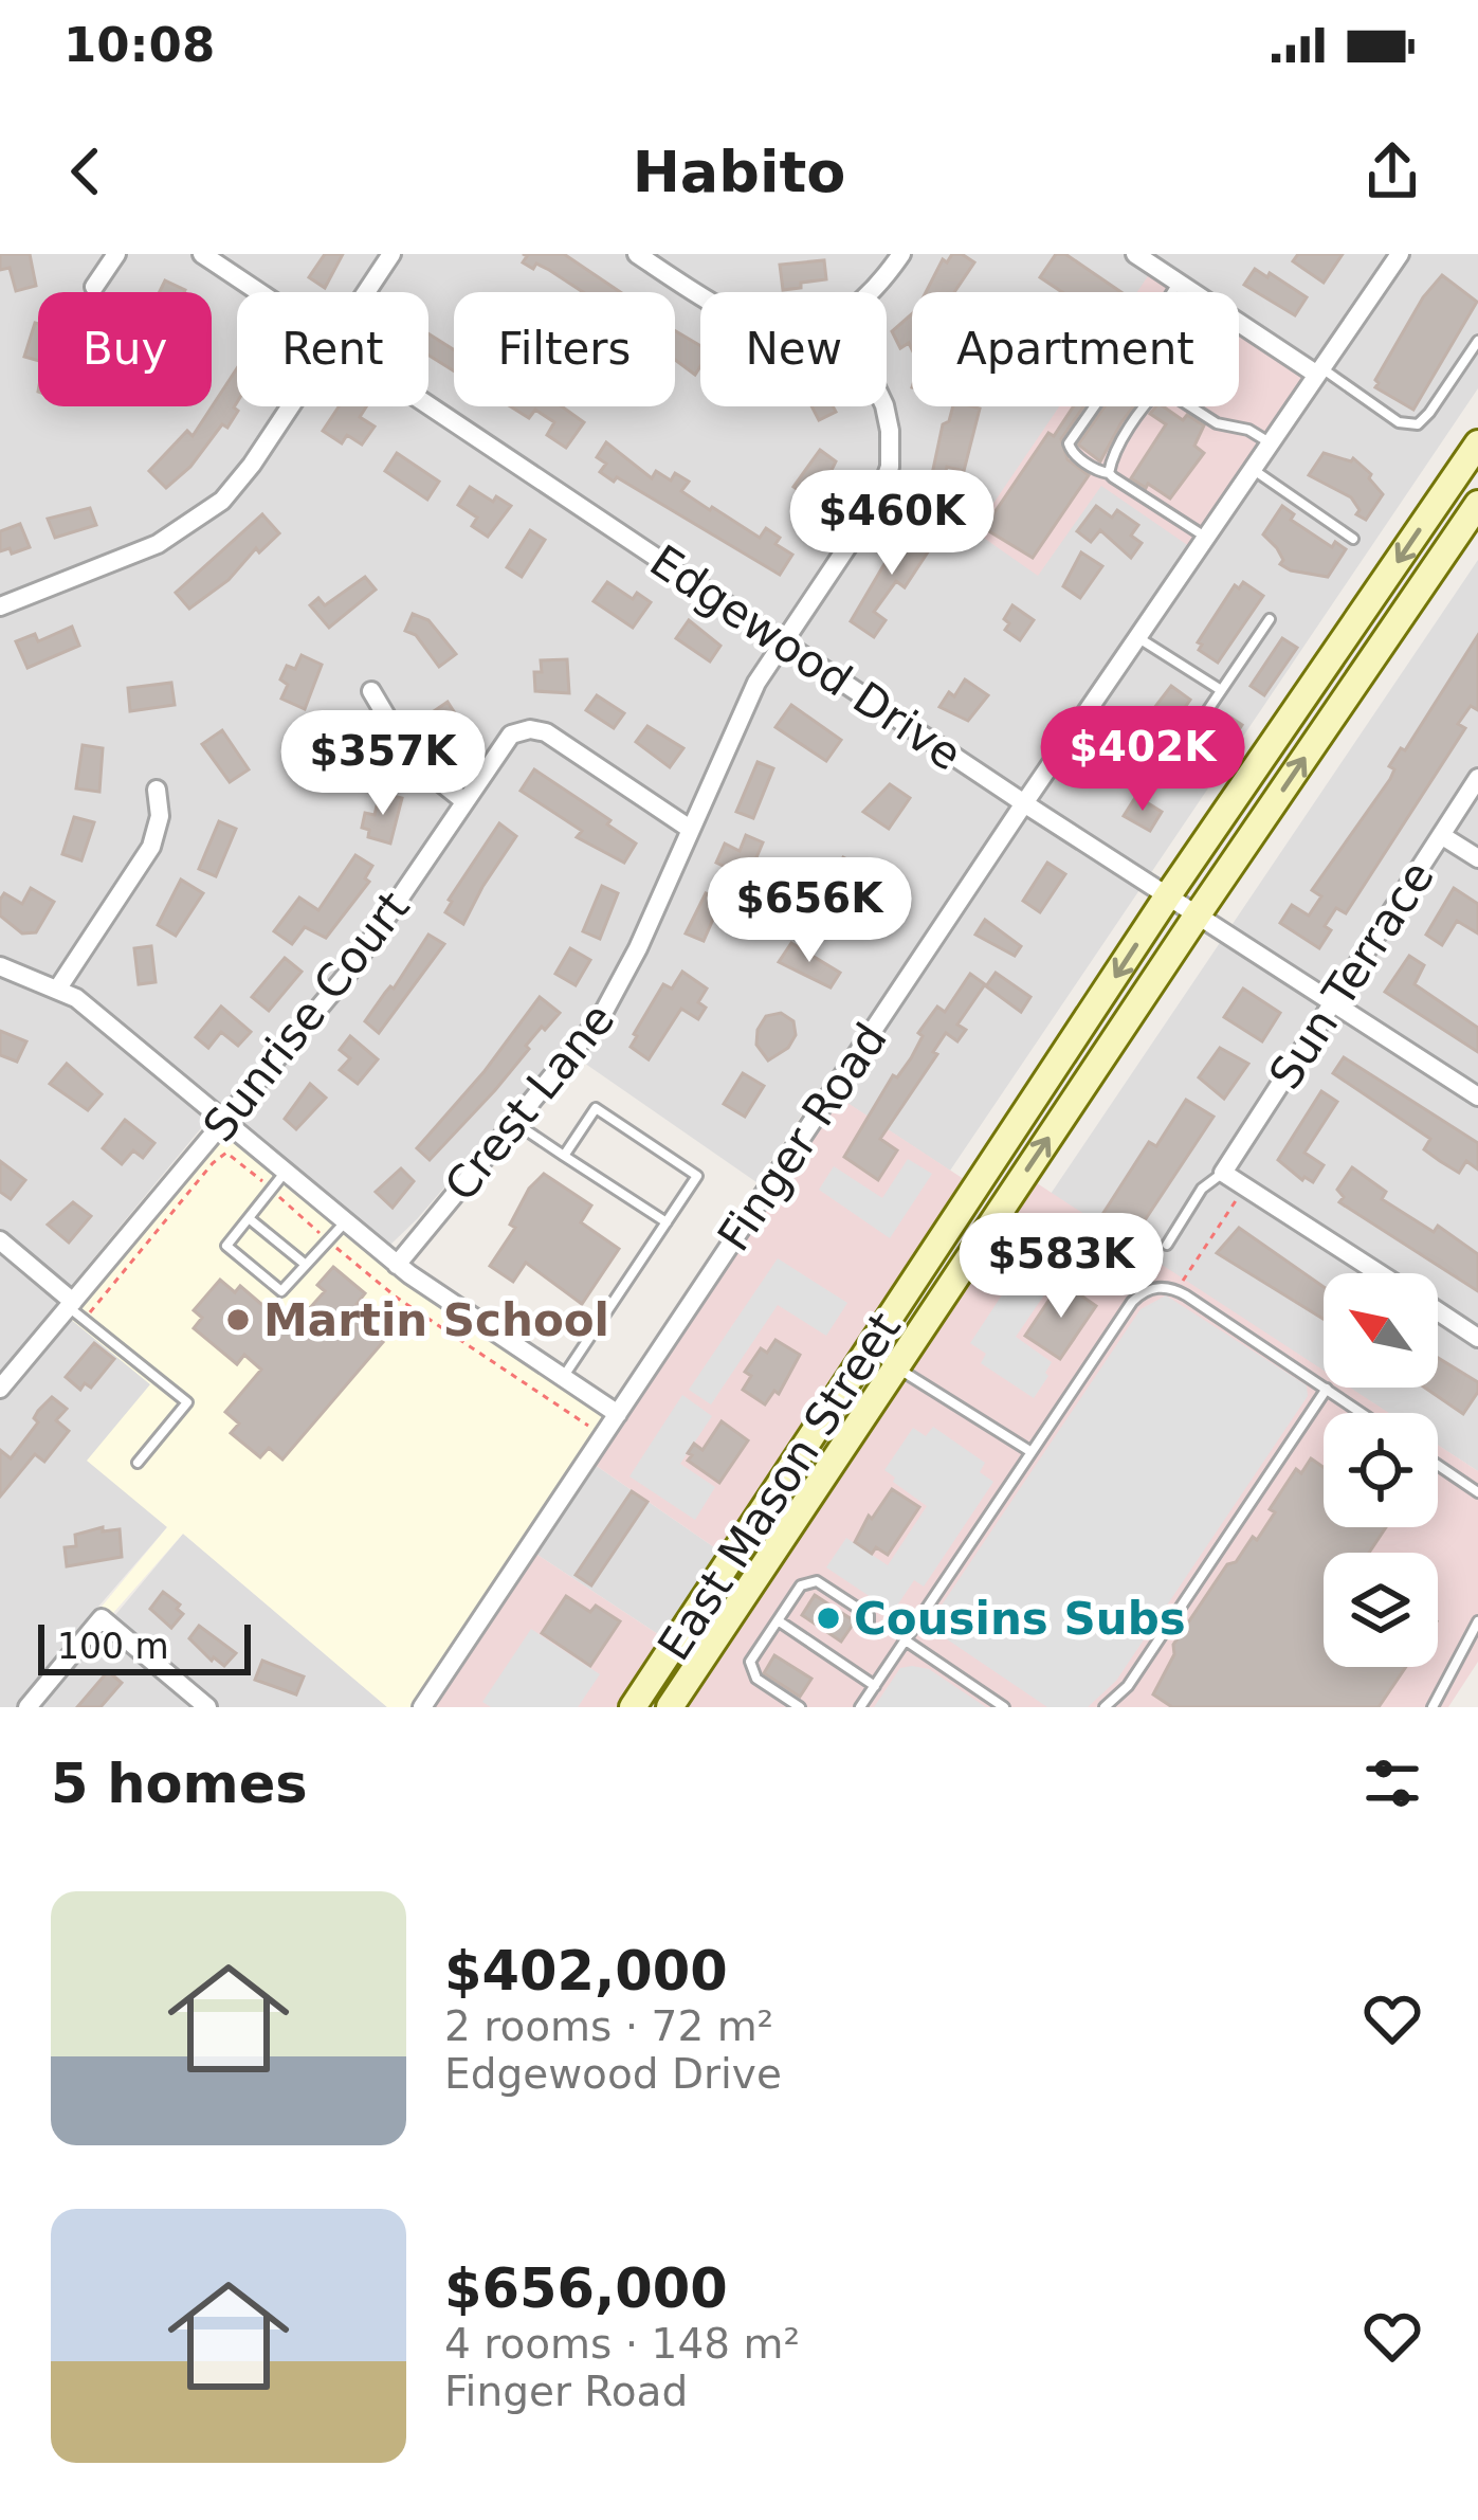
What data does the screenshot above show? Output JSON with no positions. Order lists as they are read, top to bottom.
{
  "streets": {
    "main road": ["East Mason Street"],
    "street": [
      "Edgewood Drive",
      "Sun Terrace",
      "Sunrise Court",
      "Crest Lane",
      "Finger Road"
    ]
  },
  "crossings": [
    ["Edgewood Drive", "Sun Terrace"],
    ["Edgewood Drive", "Crest Lane"],
    ["Edgewood Drive", "Finger Road"],
    ["Edgewood Drive", "East Mason Street"],
    ["Sunrise Court", "Crest Lane"]
  ],
  "places": ["Martin School", "Cousins Subs"],
  "scale_bar": "100 m",
  "north": "top left",
  "page": {
    "status": "10:08",
    "header": "Habito",
    "chip": [
      "Buy",
      "Rent",
      "Filters",
      "New",
      "Apartment"
    ],
    "price": [
      "$460K",
      "$402K",
      "$357K",
      "$656K",
      "$583K"
    ],
    "scale": "100 m",
    "heading": "5 homes",
    "list": [
      {
        "name": "$402,000",
        "note": "2 rooms · 72 m² · Edgewood Drive"
      },
      {
        "name": "$656,000",
        "note": "4 rooms · 148 m² · Finger Road"
      }
    ]
  }
}
